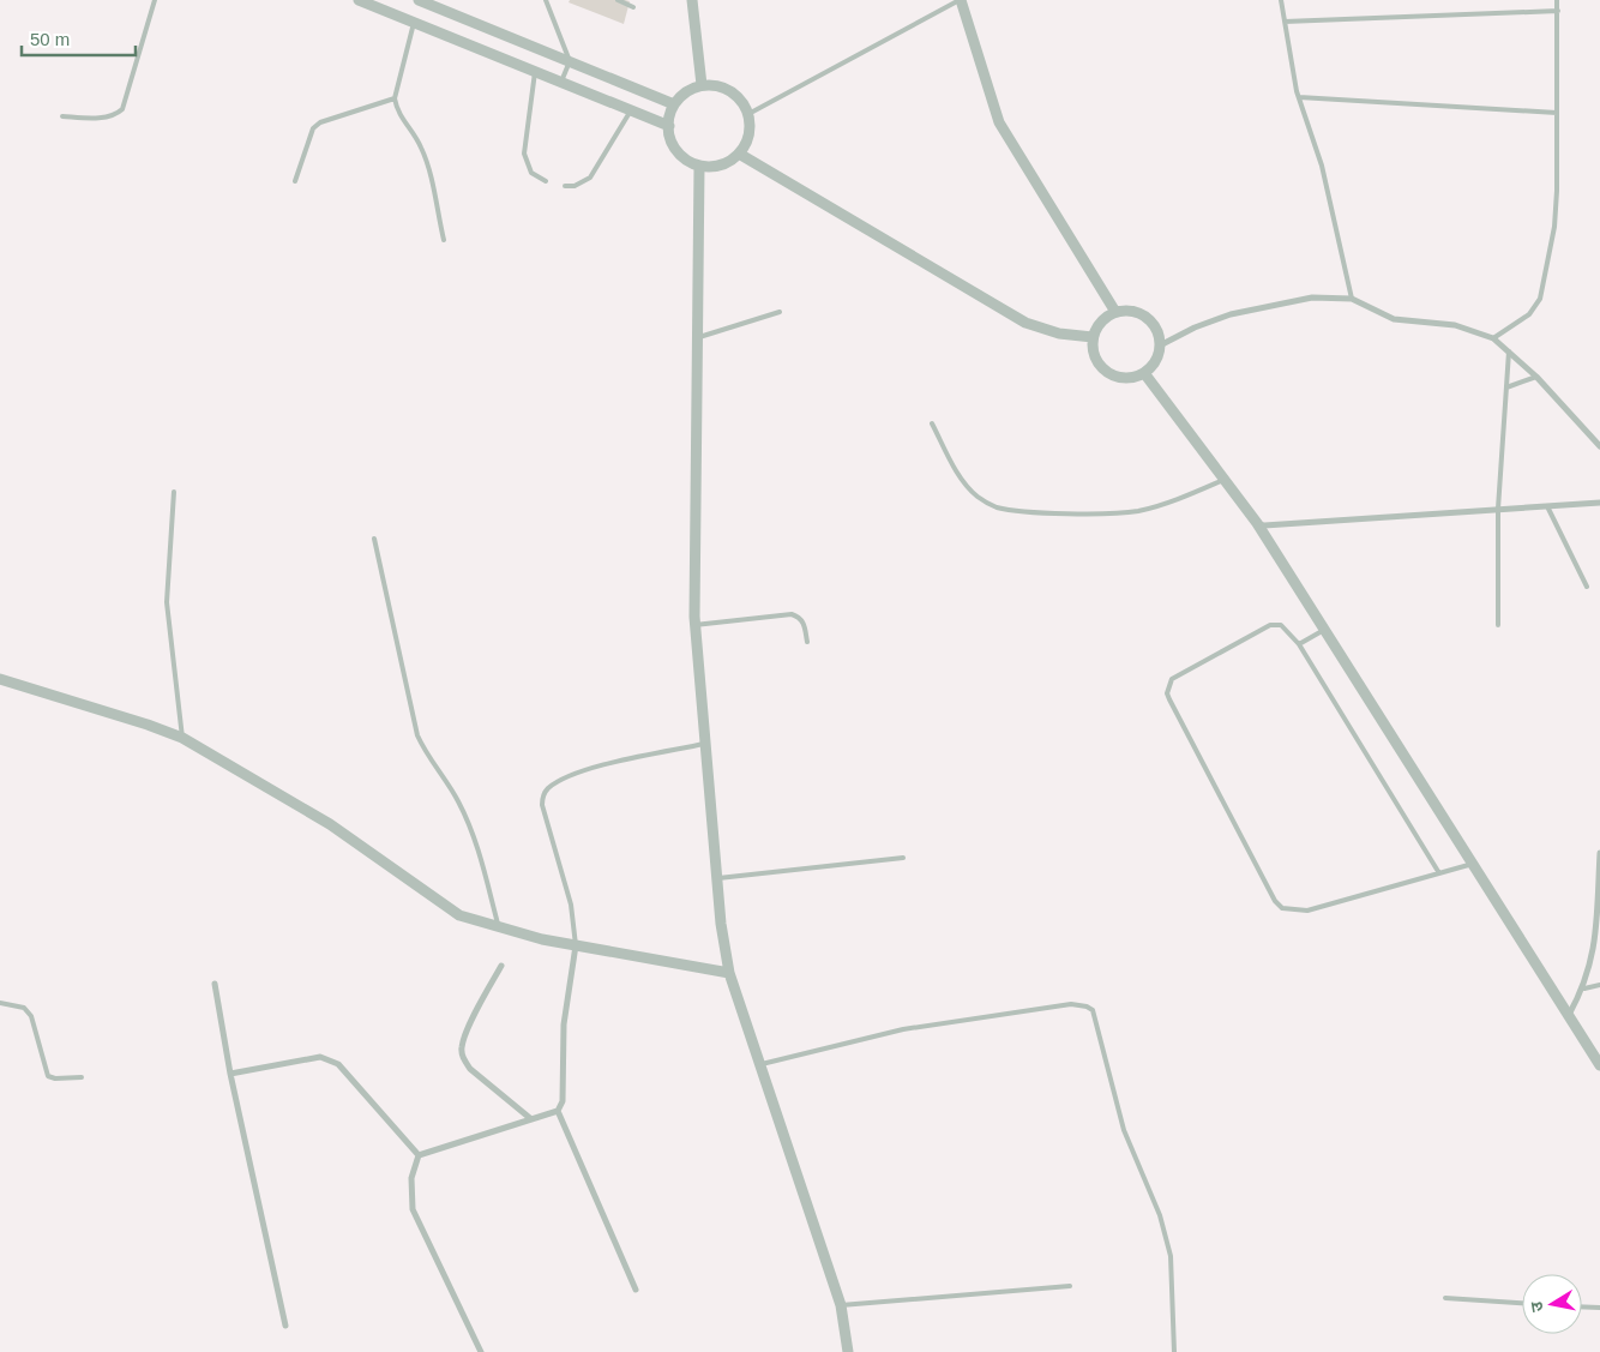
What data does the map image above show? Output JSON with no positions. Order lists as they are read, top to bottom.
{
  "scale_bar": "50 m",
  "north": "left"
}
